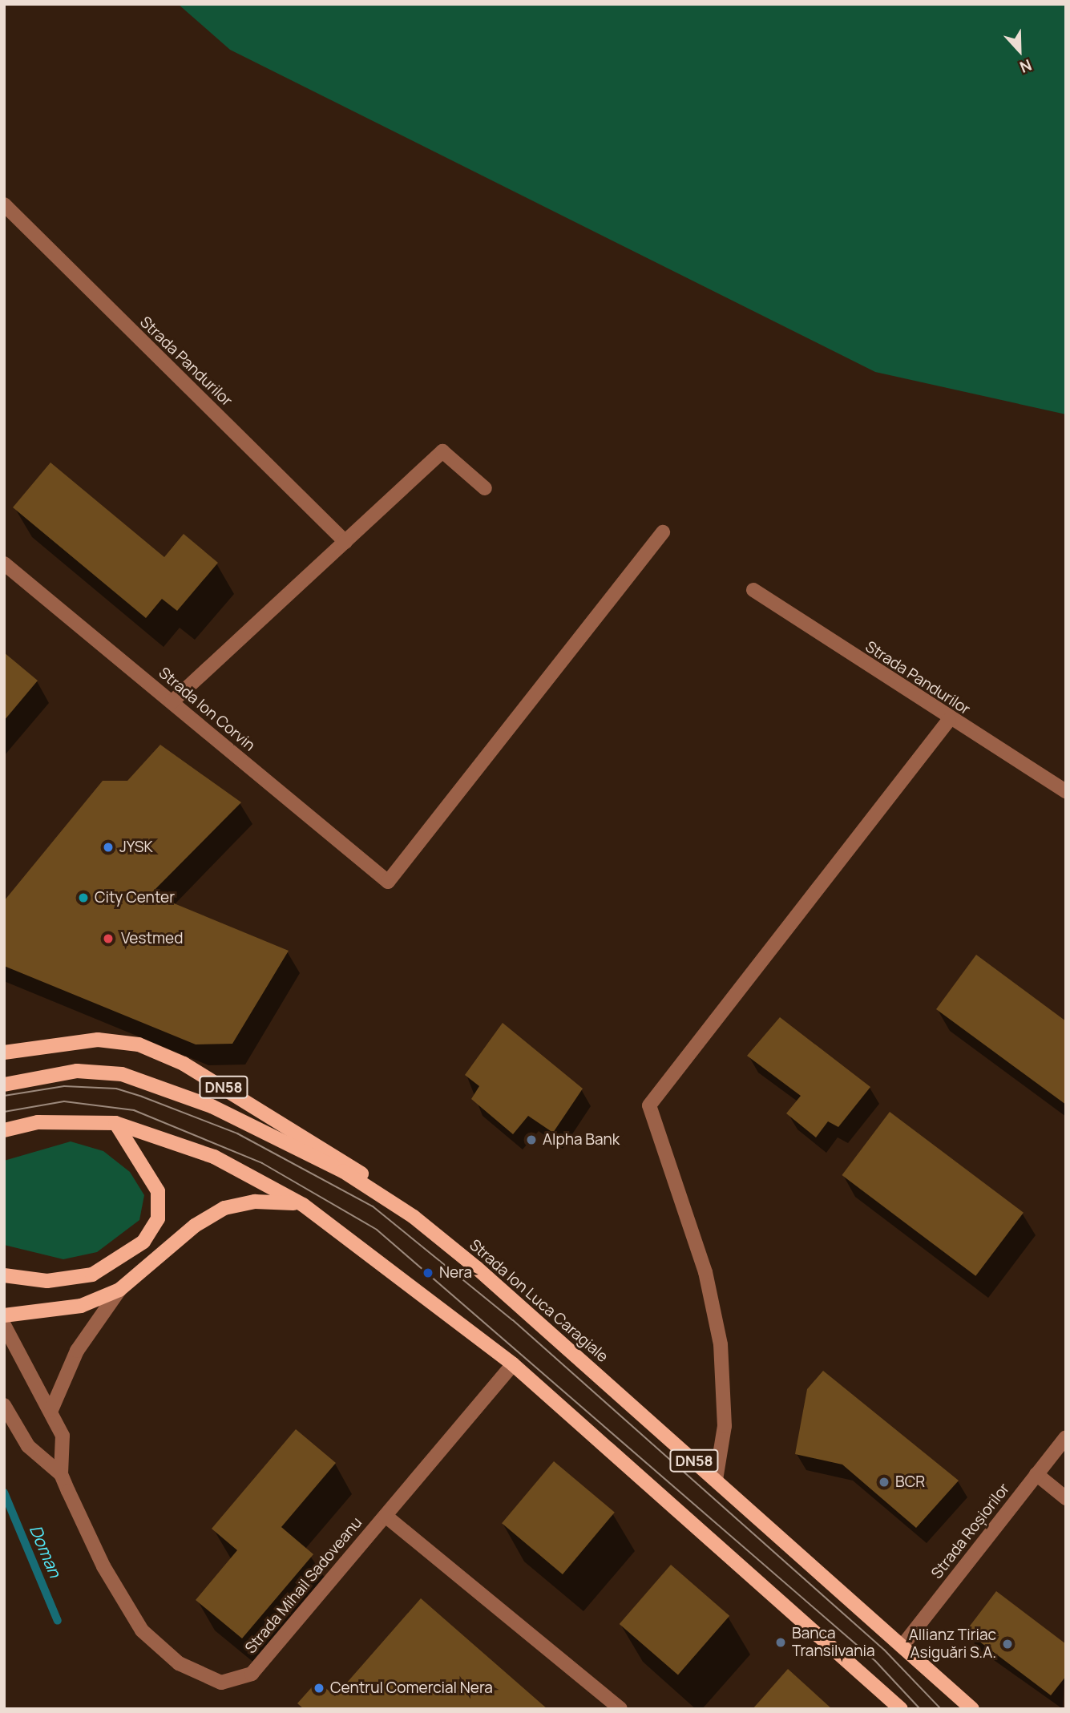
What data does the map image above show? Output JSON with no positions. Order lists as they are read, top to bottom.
{
  "streets": {
    "main road": ["DN58", "Strada Ion Luca Caragiale"],
    "street": [
      "Strada Pandurilor",
      "Strada Ion Corvin",
      "Strada Roșiorilor",
      "Strada Mihail Sadoveanu"
    ]
  },
  "crossings": [
    ["DN58", "Strada Ion Luca Caragiale"],
    ["DN58", "Strada Mihail Sadoveanu"],
    ["Strada Ion Luca Caragiale", "Strada Roșiorilor"]
  ],
  "water": ["Doman"],
  "places": [
    "JYSK",
    "City Center",
    "Vestmed",
    "Alpha Bank",
    "Nera",
    "BCR",
    "Banca Transilvania",
    "Allianz Tiriac Asiguări S.A.",
    "Centrul Comercial Nera"
  ],
  "north": "bottom"
}
